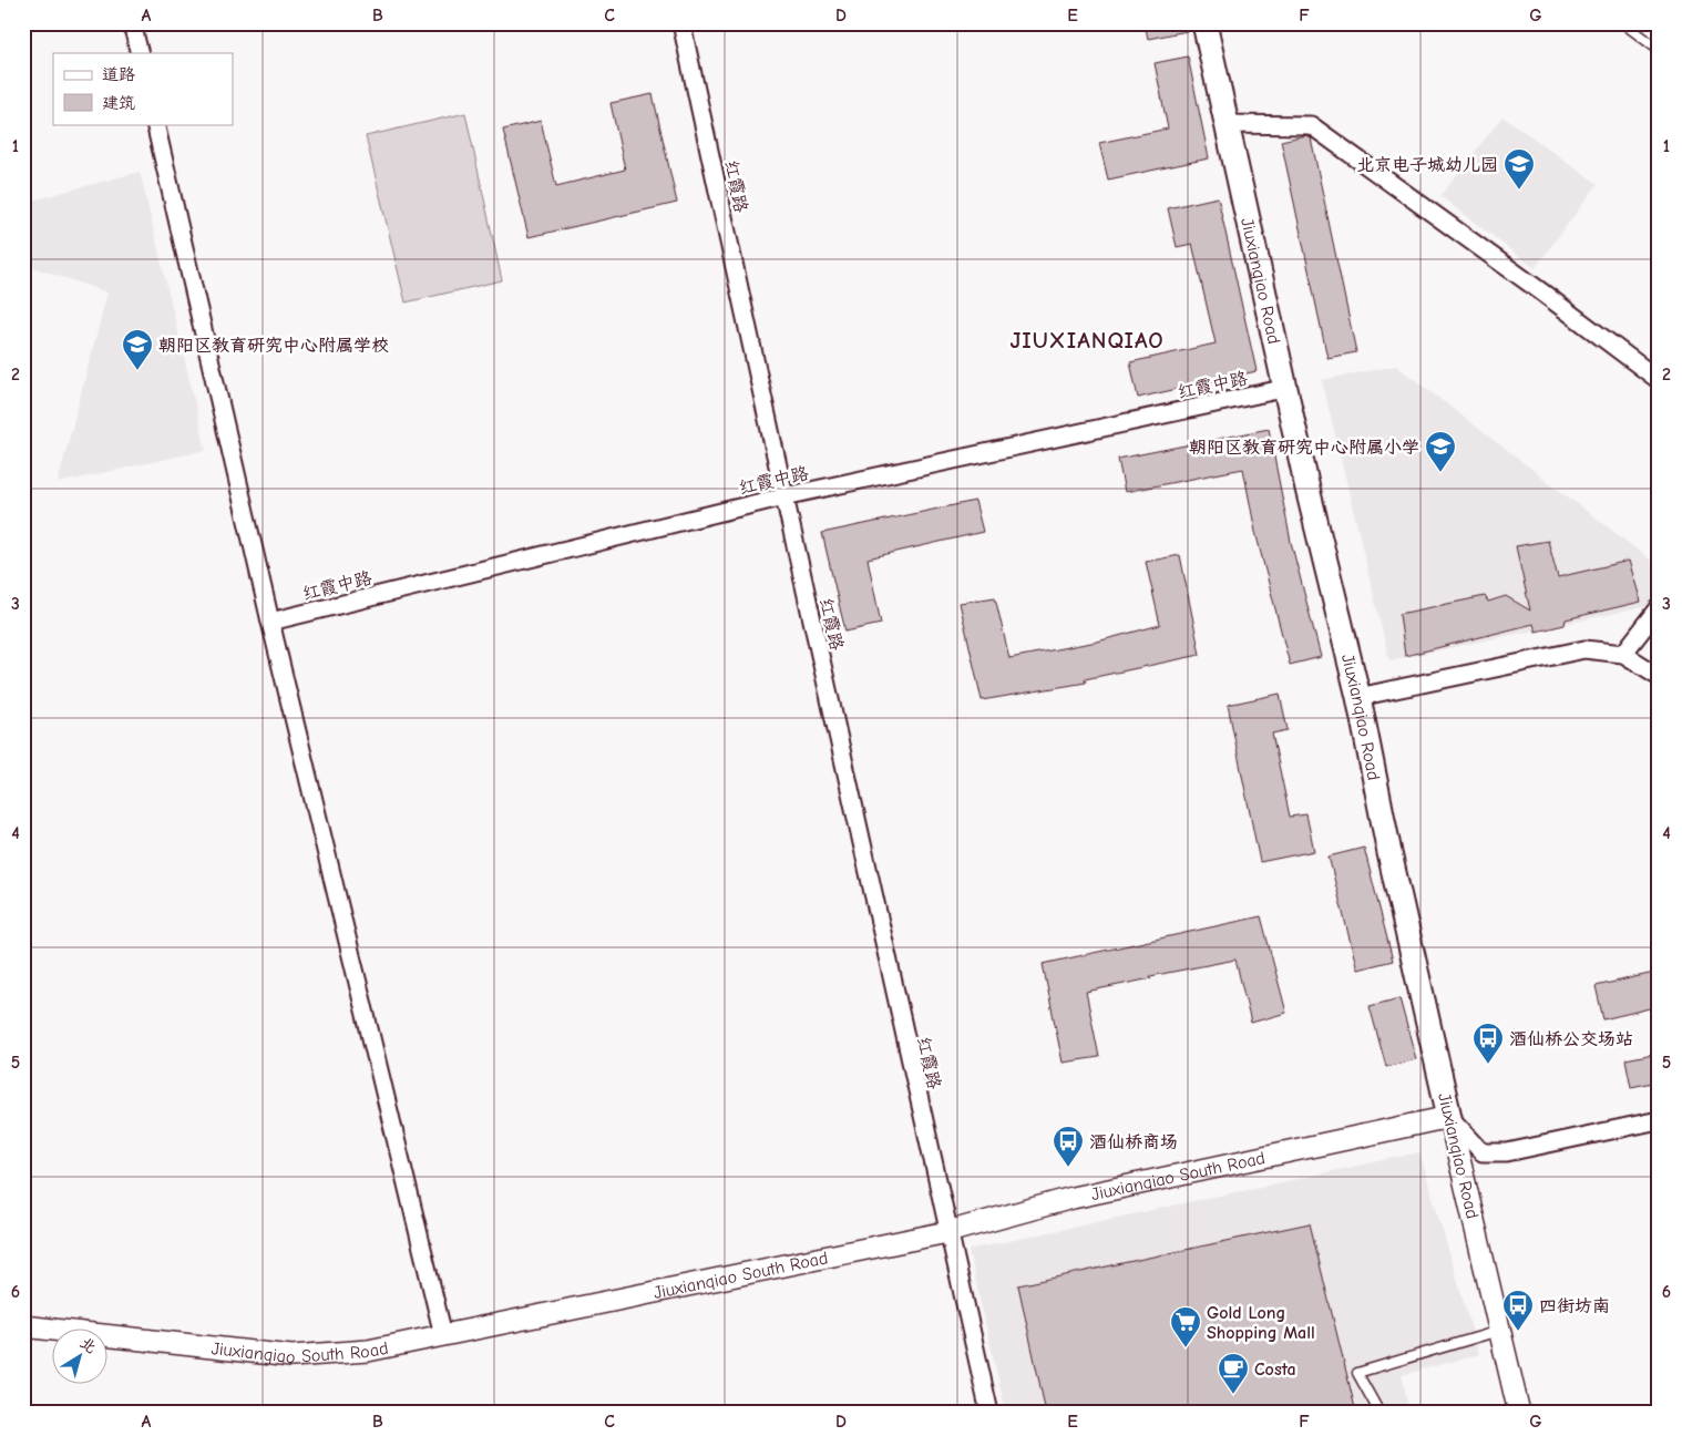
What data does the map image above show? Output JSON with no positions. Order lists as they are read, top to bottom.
{
  "streets": {
    "main road": ["Jiuxianqiao Road"],
    "street": ["红霞路", "红霞中路", "Jiuxianqiao South Road"]
  },
  "crossings": [
    ["红霞路", "红霞中路"],
    ["红霞路", "Jiuxianqiao South Road"],
    ["Jiuxianqiao Road", "红霞中路"],
    ["Jiuxianqiao Road", "Jiuxianqiao South Road"]
  ],
  "districts": ["JIUXIANQIAO"],
  "places": {
    "school or university": ["北京电子城幼儿园", "朝阳区教育研究中心附属学校", "朝阳区教育研究中心附属小学"],
    "bus stop": ["酒仙桥公交场站", "酒仙桥商场", "四街坊南"],
    "supermarket": ["Gold Long Shopping Mall"],
    "cafe": ["Costa"]
  },
  "legend": ["道路", "建筑"],
  "north": "top right",
  "grid": {
    "columns": [
      "A",
      "B",
      "C",
      "D",
      "E",
      "F",
      "G"
    ],
    "rows": [
      "1",
      "2",
      "3",
      "4",
      "5",
      "6"
    ]
  }
}
